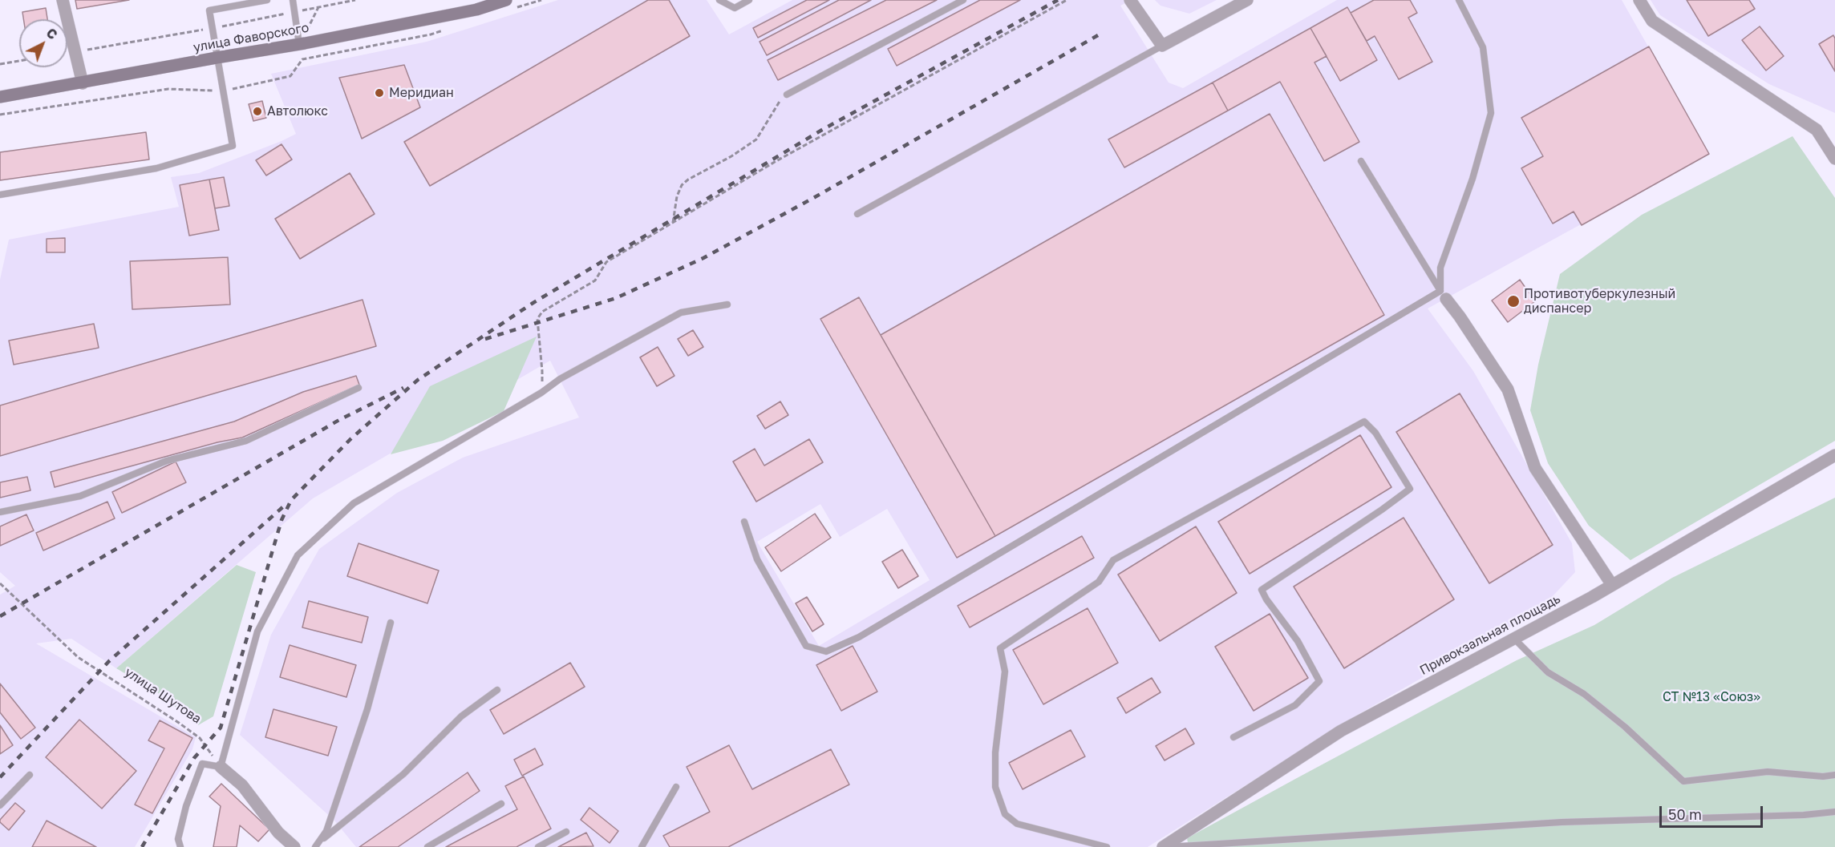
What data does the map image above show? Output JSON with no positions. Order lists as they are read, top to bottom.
{
  "streets": {
    "street": ["улица Фаворского", "Привокзальная площадь"],
    "path": ["улица Шутова"]
  },
  "parks": ["СТ №13 «Союз»"],
  "places": ["Меридиан", "Автолюкс", "Противотуберкулезный диспансер"],
  "scale_bar": "50 m",
  "north": "top right"
}
